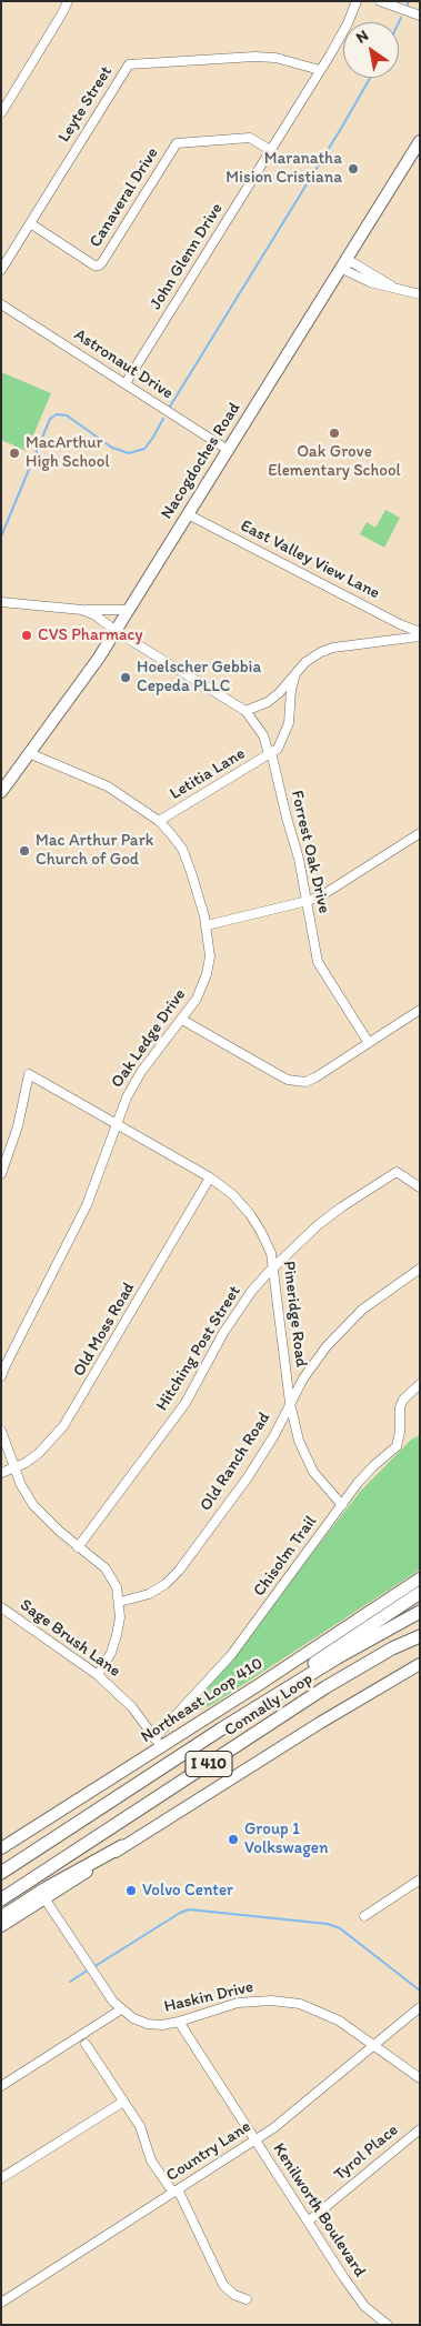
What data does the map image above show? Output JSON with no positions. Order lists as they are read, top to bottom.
{
  "streets": {
    "highway": ["Connally Loop", "I 410"],
    "main road": ["Nacogdoches Road", "Northeast Loop 410"],
    "street": [
      "Leyte Street",
      "Canaveral Drive",
      "John Glenn Drive",
      "Astronaut Drive",
      "East Valley View Lane",
      "Letitia Lane",
      "Forrest Oak Drive",
      "Oak Ledge Drive",
      "Pineridge Road",
      "Old Moss Road",
      "Hitching Post Street",
      "Old Ranch Road",
      "Chisolm Trail",
      "Sage Brush Lane",
      "Haskin Drive",
      "Country Lane",
      "Tyrol Place",
      "Kenilworth Boulevard"
    ]
  },
  "crossings": [
    ["Leyte Street", "Canaveral Drive"],
    ["Leyte Street", "John Glenn Drive"],
    ["Canaveral Drive", "John Glenn Drive"],
    ["John Glenn Drive", "Astronaut Drive"],
    ["Astronaut Drive", "Nacogdoches Road"],
    ["Nacogdoches Road", "East Valley View Lane"],
    ["Nacogdoches Road", "Oak Ledge Drive"],
    ["Letitia Lane", "Forrest Oak Drive"],
    ["Letitia Lane", "Oak Ledge Drive"],
    ["Oak Ledge Drive", "Pineridge Road"],
    ["Pineridge Road", "Old Moss Road"],
    ["Pineridge Road", "Hitching Post Street"],
    ["Pineridge Road", "Old Ranch Road"],
    ["Pineridge Road", "Chisolm Trail"],
    ["Chisolm Trail", "Sage Brush Lane"],
    ["Chisolm Trail", "Northeast Loop 410"],
    ["Sage Brush Lane", "Northeast Loop 410"],
    ["Haskin Drive", "Country Lane"],
    ["Haskin Drive", "Kenilworth Boulevard"],
    ["Country Lane", "Kenilworth Boulevard"],
    ["Tyrol Place", "Kenilworth Boulevard"]
  ],
  "places": [
    "Maranatha Mision Cristiana",
    "Oak Grove Elementary School",
    "MacArthur High School",
    "CVS Pharmacy",
    "Hoelscher Gebbia Cepeda PLLC",
    "Mac Arthur Park Church of God",
    "Group 1 Volkswagen",
    "Volvo Center"
  ],
  "north": "top left"
}
